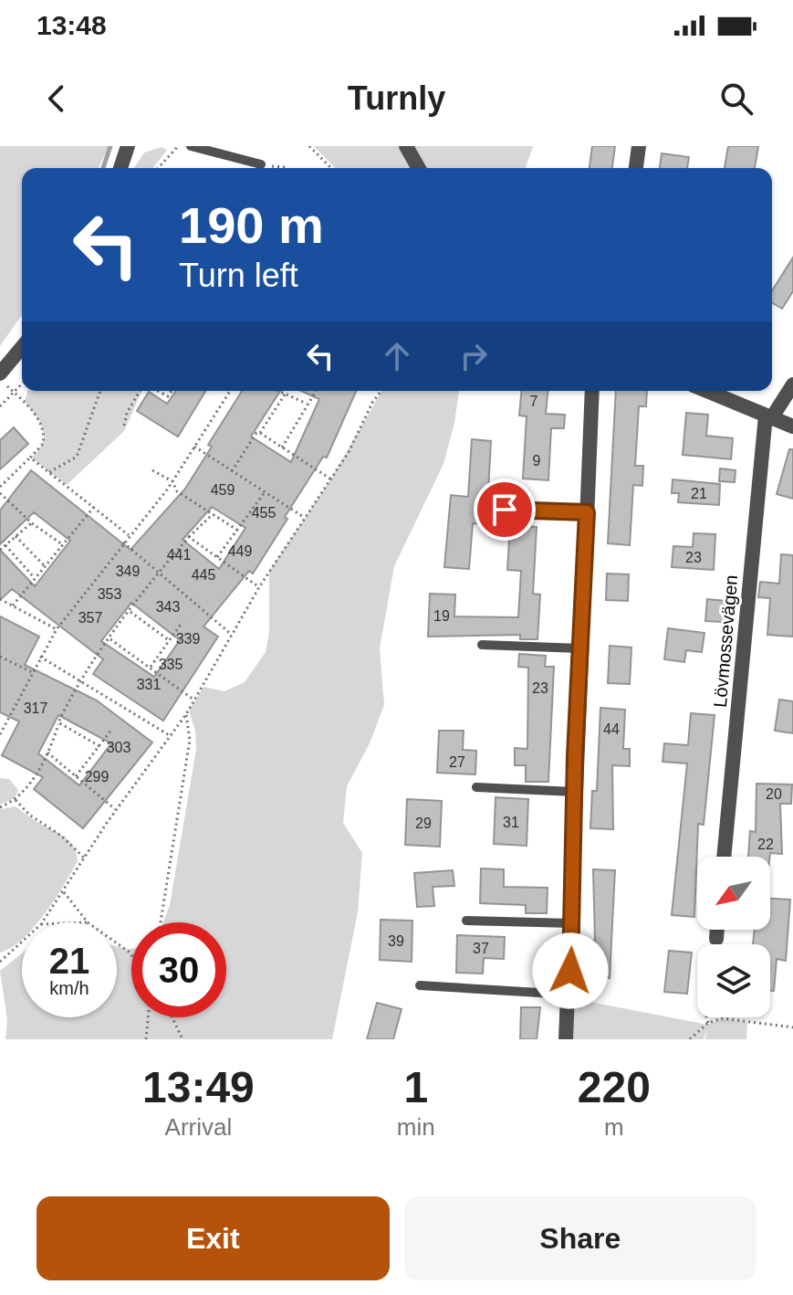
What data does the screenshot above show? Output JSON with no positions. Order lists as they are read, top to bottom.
{
  "streets": {
    "street": ["Lövmossevägen"]
  },
  "house_numbers": [
    "7",
    "9",
    "459",
    "21",
    "455",
    "449",
    "441",
    "23",
    "349",
    "445",
    "353",
    "343",
    "19",
    "357",
    "339",
    "335",
    "331",
    "23",
    "317",
    "44",
    "303",
    "27",
    "299",
    "20",
    "31",
    "29",
    "22",
    "39",
    "37"
  ],
  "north": "bottom left",
  "page": {
    "status": "13:48",
    "header": "Turnly",
    "turn": ["190 m", "Turn left"],
    "speed": "21 km/h",
    "limit": "30",
    "eta": [
      "13:49",
      "Arrival",
      "1",
      "min",
      "220",
      "m"
    ],
    "buttons": ["Exit", "Share"]
  }
}
